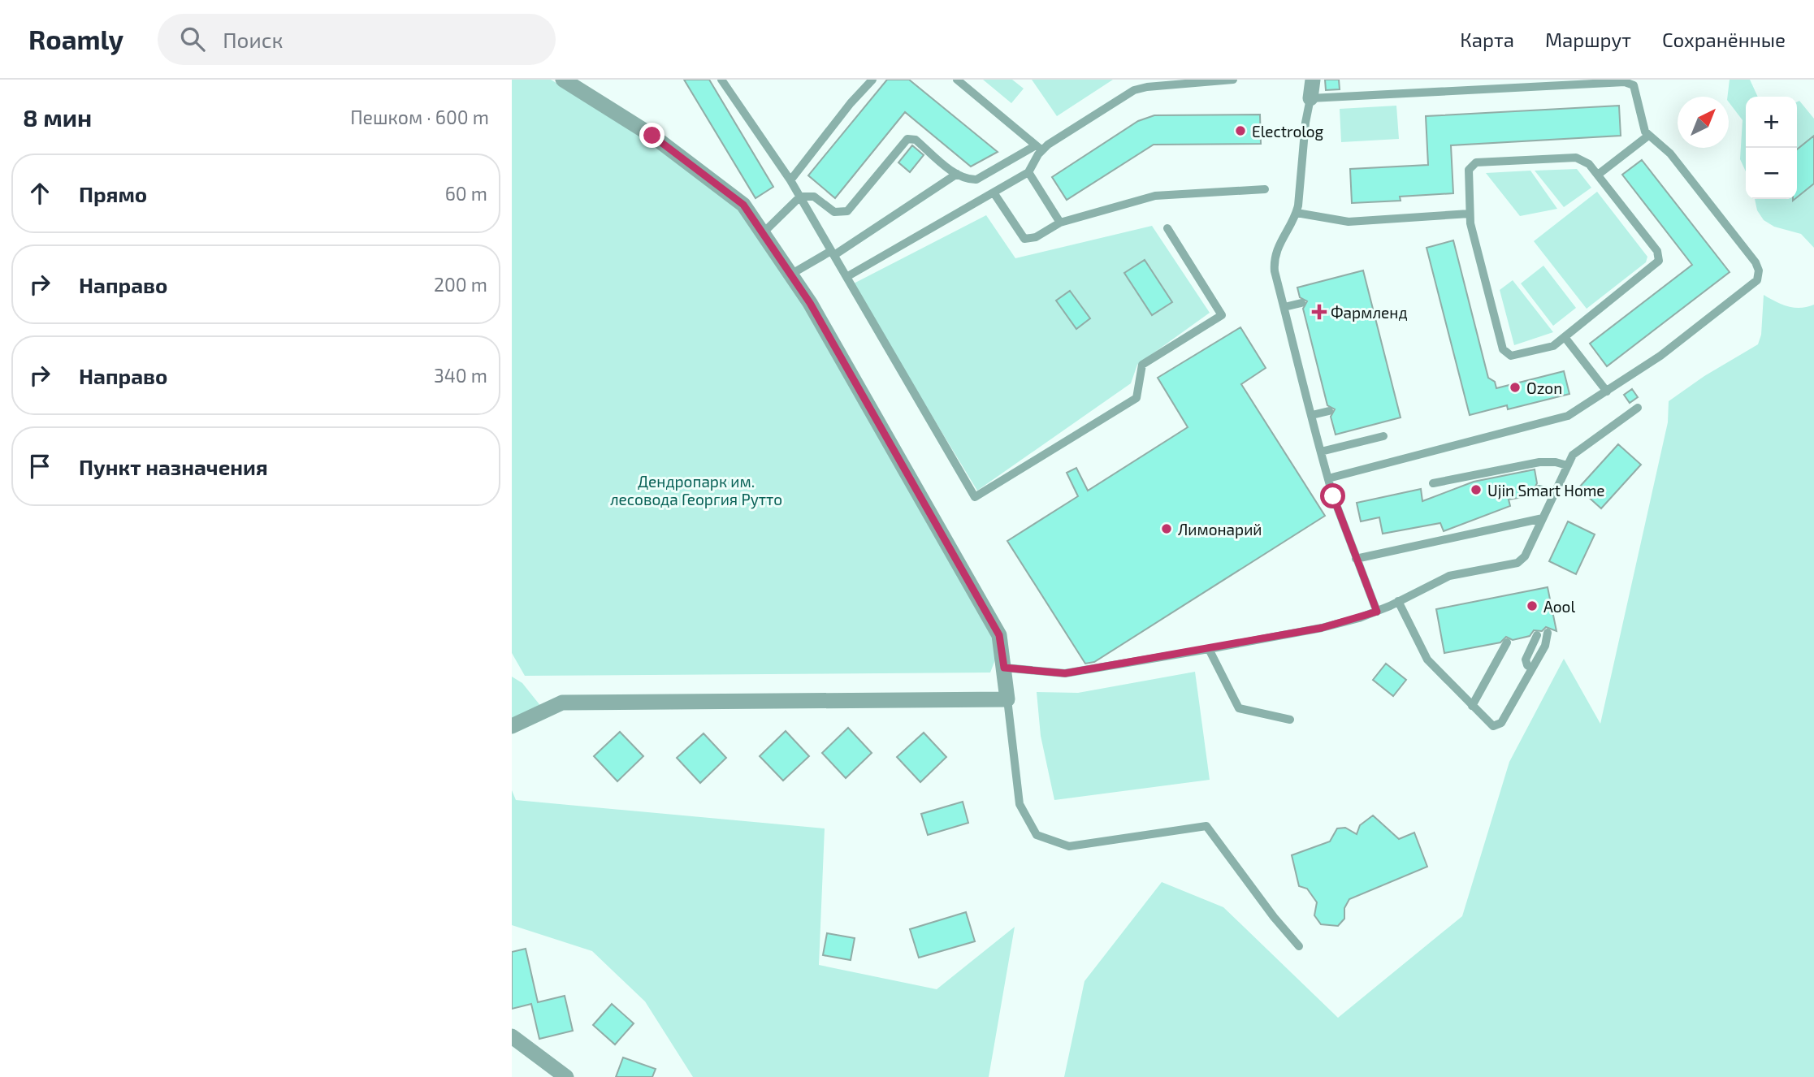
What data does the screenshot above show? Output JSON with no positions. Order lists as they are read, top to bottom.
{
  "parks": ["Дендропарк им. лесовода Георгия Рутто"],
  "places": {
    "other": [
      "Electrolog",
      "Ozon",
      "Ujin Smart Home",
      "Лимонарий",
      "Aool"
    ],
    "health": ["Фармленд"]
  },
  "north": "top right",
  "page": {
    "header": "Roamly",
    "search": "Поиск",
    "nav": ["Карта", "Маршрут", "Сохранённые"],
    "heading": ["8 мин", "Пешком · 600 m"],
    "map_buttons": ["+", "−"],
    "list": [
      ["Прямо", "60 m"],
      ["Направо", "200 m"],
      ["Направо", "340 m"],
      "Пункт назначения"
    ]
  }
}
